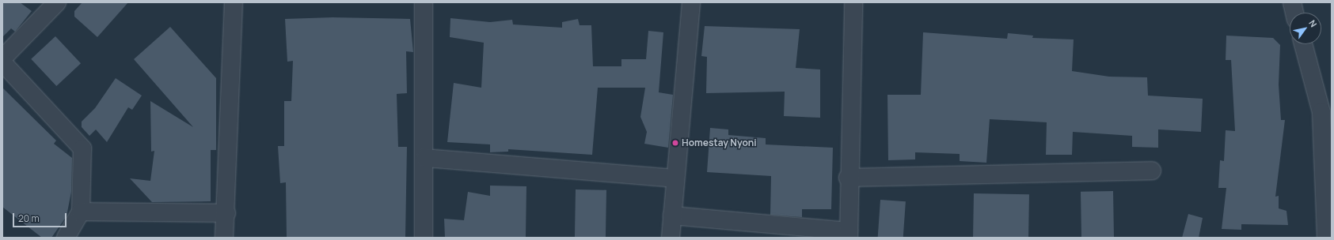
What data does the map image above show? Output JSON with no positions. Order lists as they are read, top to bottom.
{
  "places": ["Homestay Nyoni"],
  "scale_bar": "20 m",
  "north": "top right"
}
